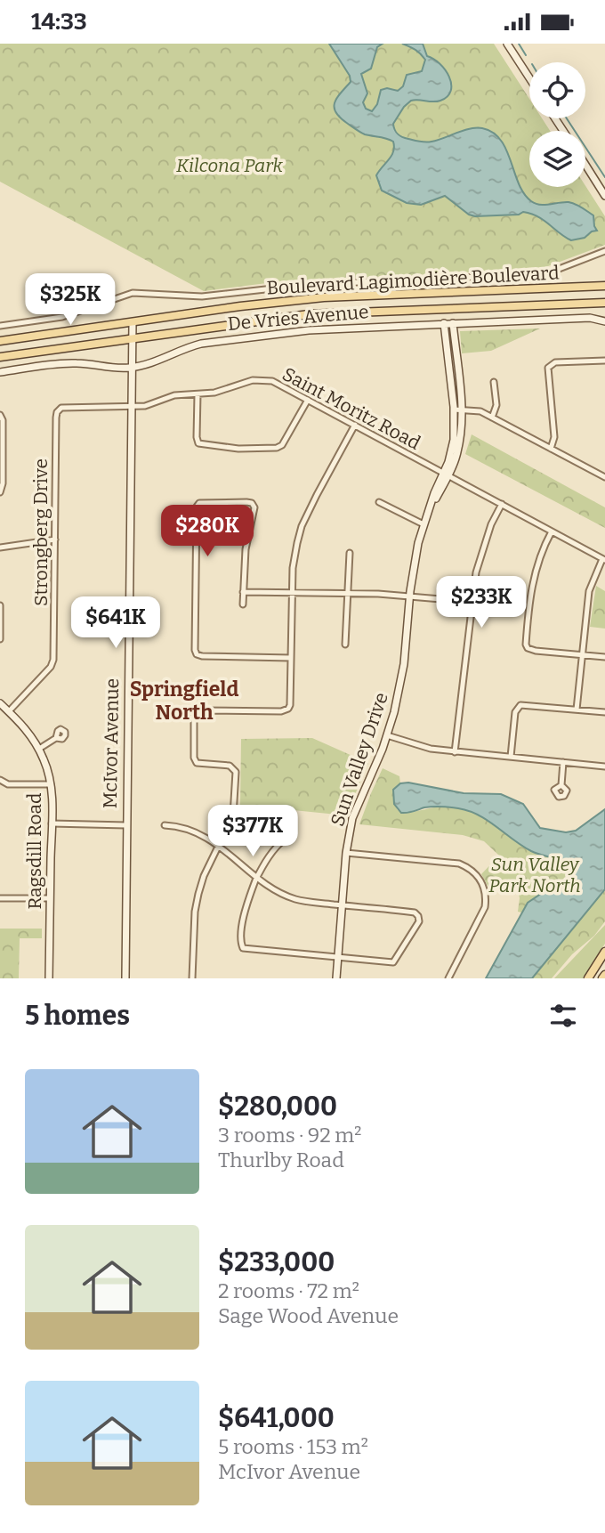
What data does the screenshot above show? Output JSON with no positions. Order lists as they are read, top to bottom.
{
  "streets": {
    "main road": ["Boulevard Lagimodière Boulevard"],
    "street": [
      "De Vries Avenue",
      "Saint Moritz Road",
      "Strongberg Drive",
      "McIvor Avenue",
      "Sun Valley Drive",
      "Ragsdill Road"
    ]
  },
  "crossings": [
    ["Boulevard Lagimodière Boulevard", "McIvor Avenue"],
    ["De Vries Avenue", "McIvor Avenue"],
    ["De Vries Avenue", "Sun Valley Drive"],
    ["Saint Moritz Road", "Strongberg Drive"],
    ["Saint Moritz Road", "McIvor Avenue"],
    ["Saint Moritz Road", "Sun Valley Drive"],
    ["Strongberg Drive", "McIvor Avenue"],
    ["Strongberg Drive", "Ragsdill Road"]
  ],
  "districts": ["Springfield North"],
  "parks": ["Kilcona Park", "Sun Valley Park North"],
  "page": {
    "status": "14:33",
    "price": [
      "$325K",
      "$280K",
      "$233K",
      "$641K",
      "$377K"
    ],
    "heading": "5 homes",
    "list": [
      {
        "name": "$280,000",
        "note": "3 rooms · 92 m² · Thurlby Road"
      },
      {
        "name": "$233,000",
        "note": "2 rooms · 72 m² · Sage Wood Avenue"
      },
      {
        "name": "$641,000",
        "note": "5 rooms · 153 m² · McIvor Avenue"
      }
    ]
  }
}
